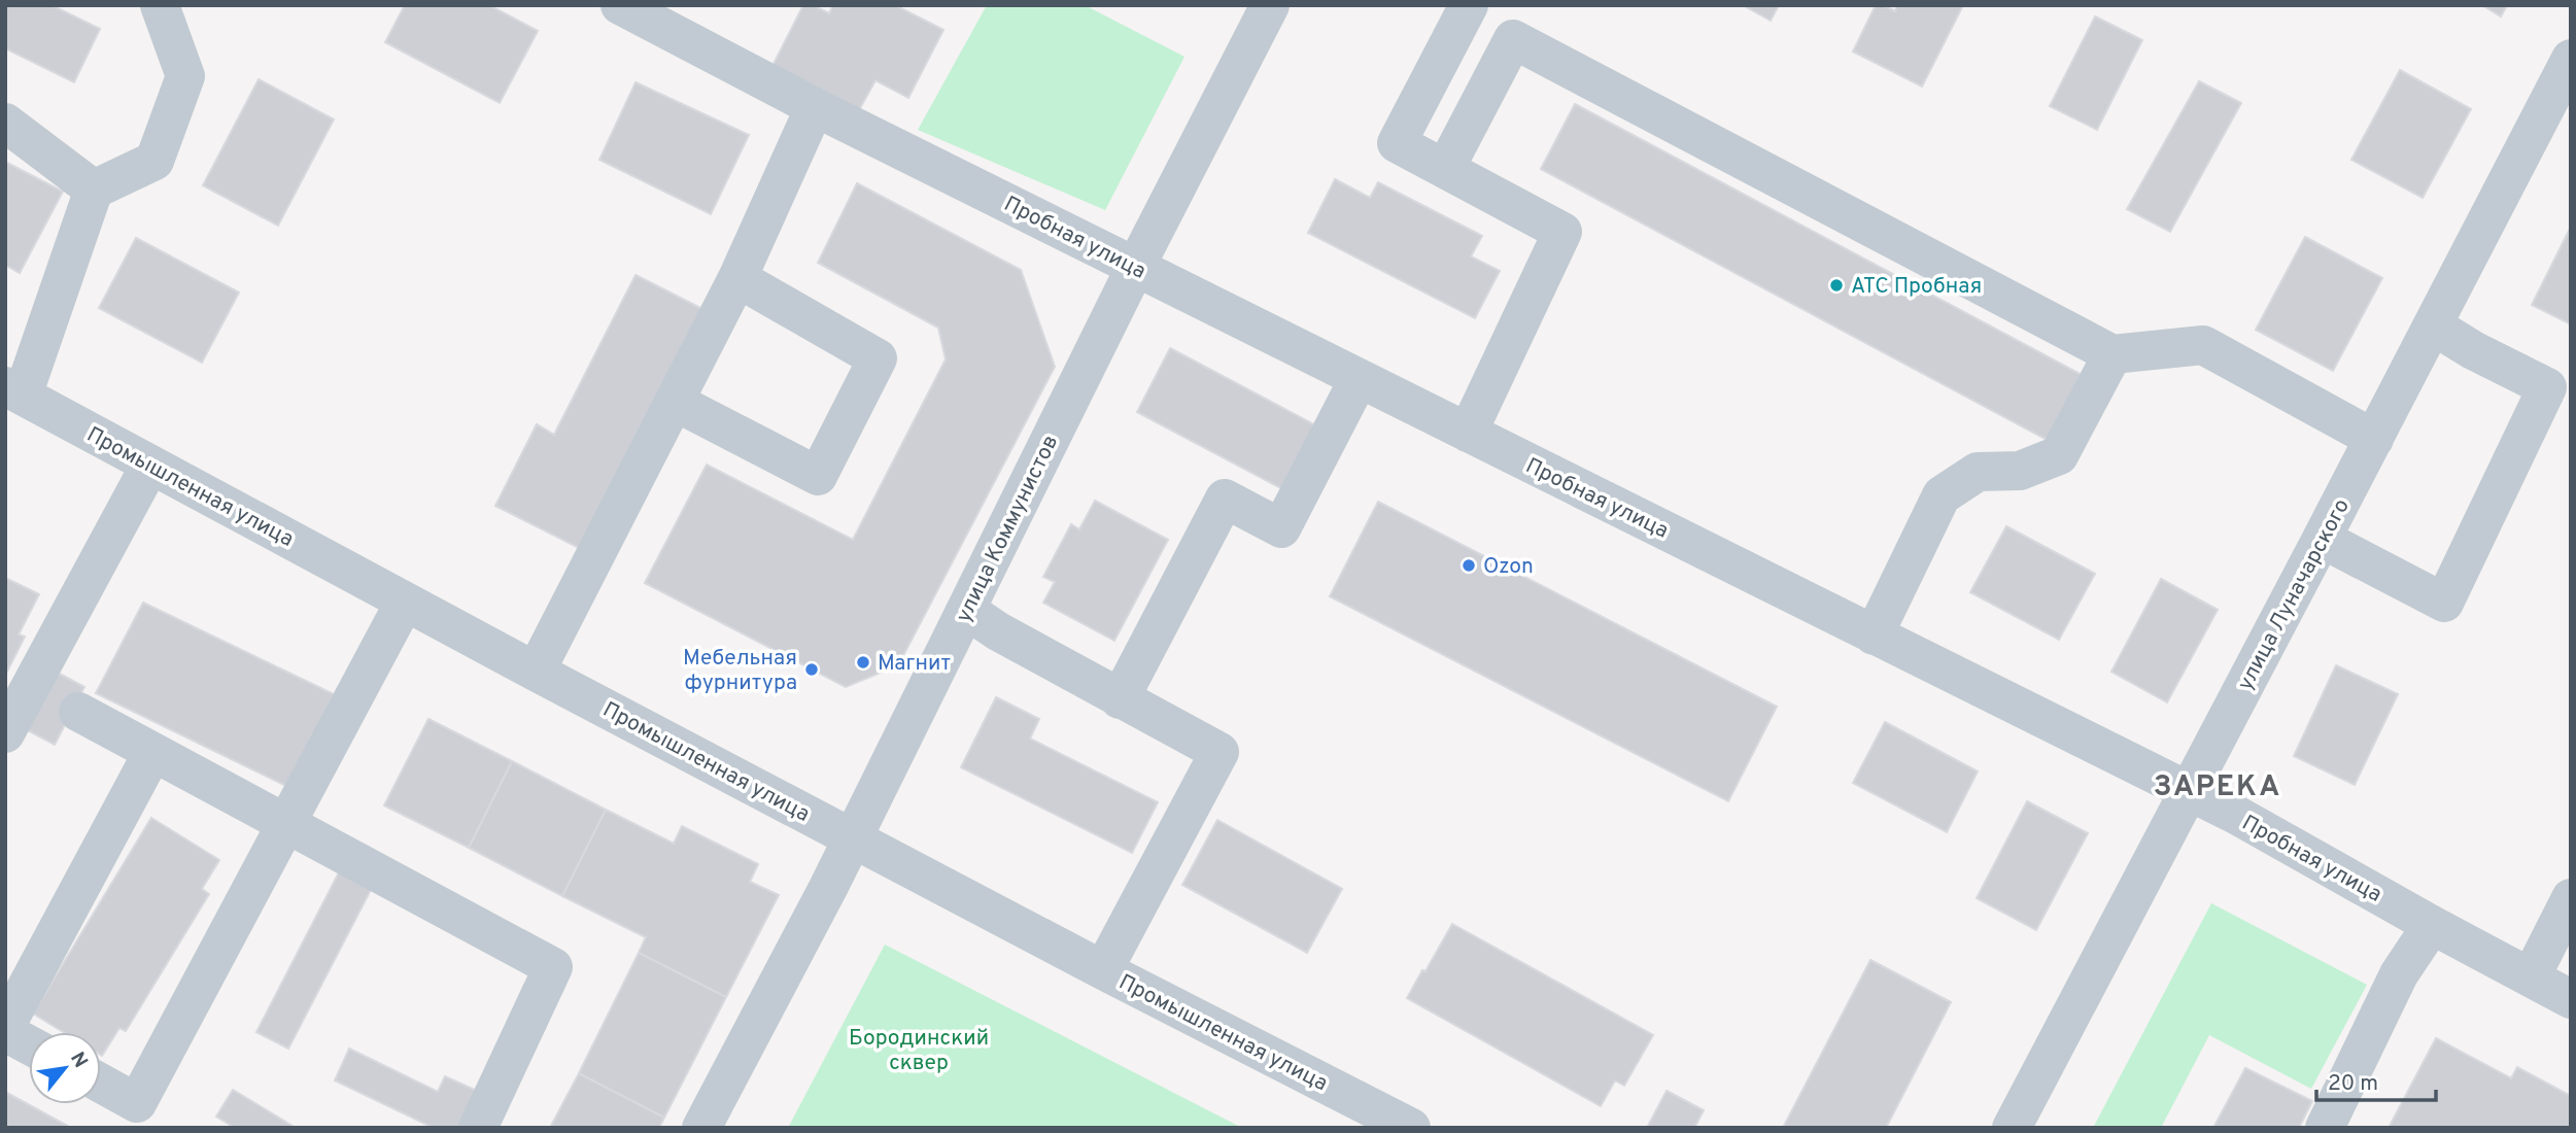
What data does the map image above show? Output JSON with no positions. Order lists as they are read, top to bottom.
{
  "streets": {
    "street": [
      "Пробная улица",
      "Промышленная улица",
      "улица Коммунистов",
      "улица Луначарского"
    ]
  },
  "crossings": [
    ["Пробная улица", "улица Коммунистов"],
    ["Пробная улица", "улица Луначарского"],
    ["Промышленная улица", "улица Коммунистов"]
  ],
  "districts": ["ЗАРЕКА"],
  "parks": ["Бородинский сквер"],
  "places": [
    "АТС Пробная",
    "Ozon",
    "Магнит",
    "Мебельная фурнитура"
  ],
  "scale_bar": "20 m",
  "north": "top right"
}
